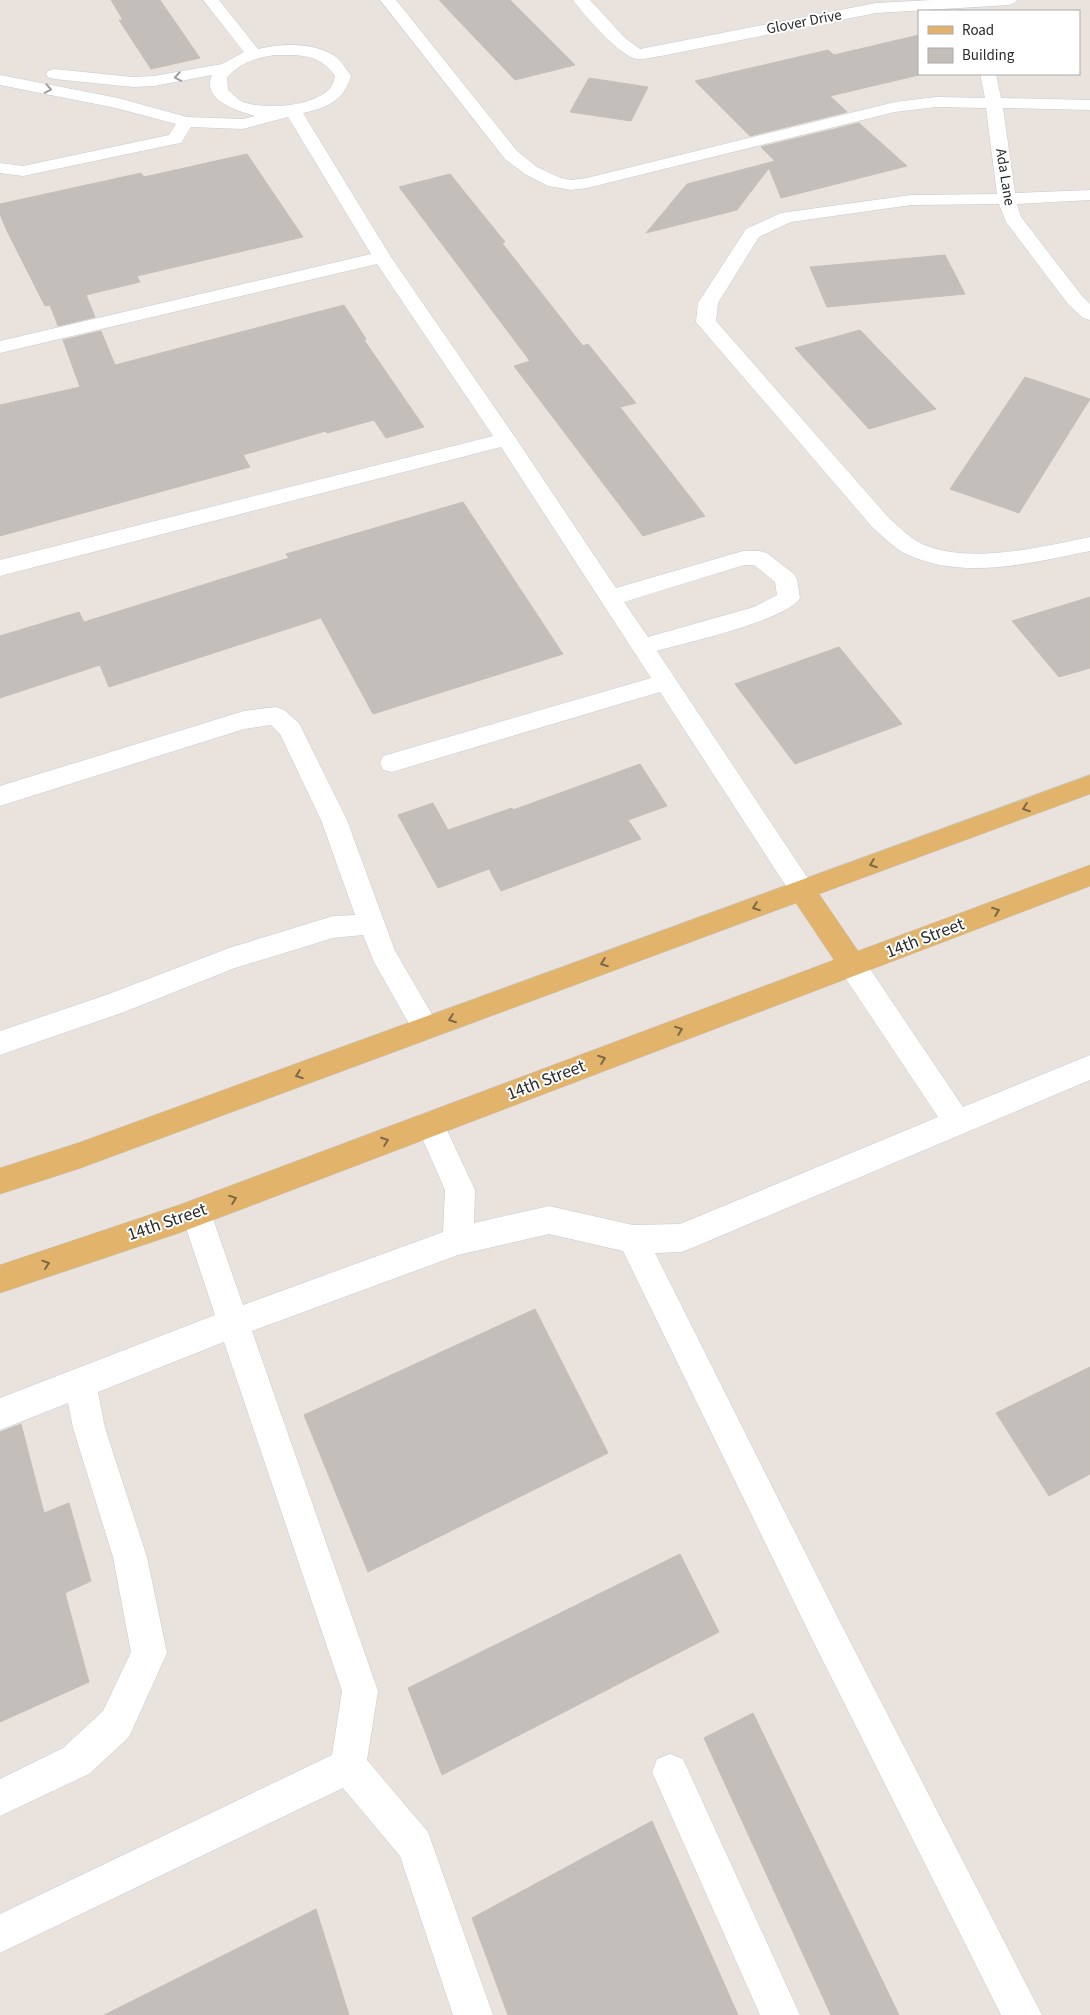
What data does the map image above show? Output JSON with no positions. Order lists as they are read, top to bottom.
{
  "streets": {
    "main road": ["14th Street"],
    "street": ["Glover Drive", "Ada Lane"]
  },
  "legend": ["Road", "Building"]
}
